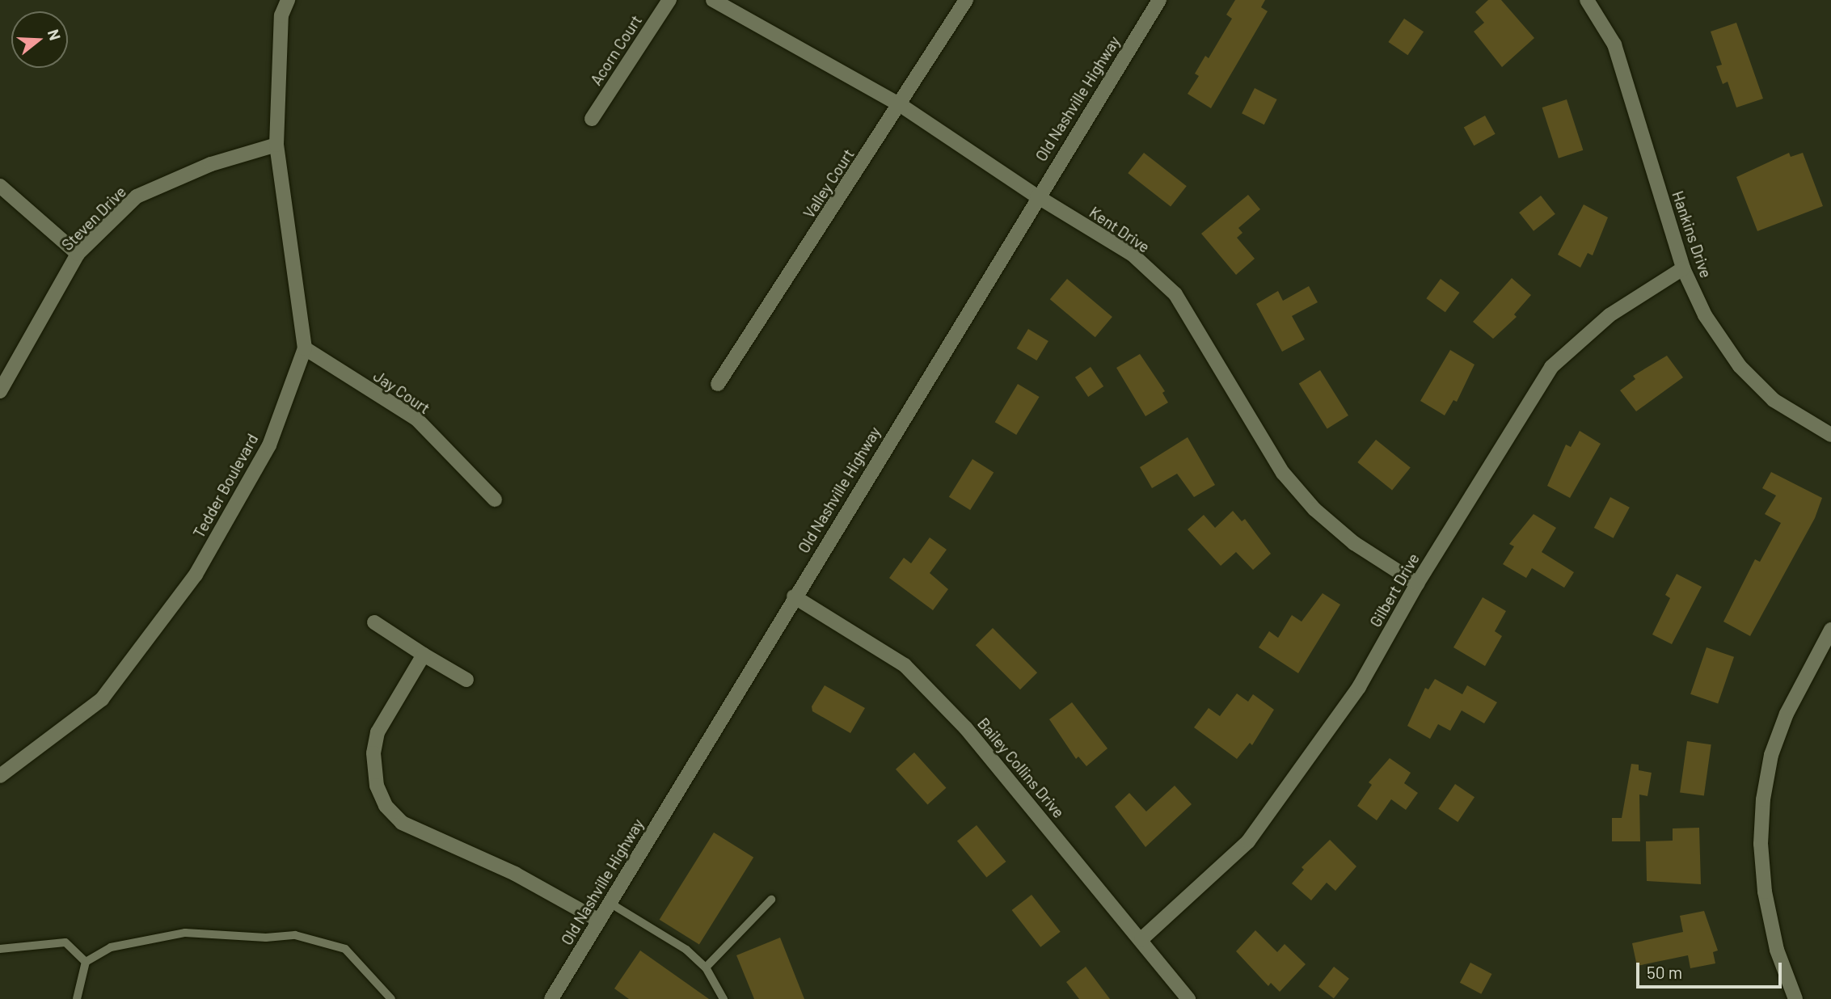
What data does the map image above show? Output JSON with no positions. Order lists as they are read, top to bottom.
{
  "streets": {
    "street": [
      "Acorn Court",
      "Old Nashville Highway",
      "Valley Court",
      "Steven Drive",
      "Kent Drive",
      "Hankins Drive",
      "Jay Court",
      "Tedder Boulevard",
      "Gilbert Drive",
      "Bailey Collins Drive"
    ]
  },
  "crossings": [
    ["Old Nashville Highway", "Kent Drive"],
    ["Old Nashville Highway", "Bailey Collins Drive"],
    ["Valley Court", "Kent Drive"],
    ["Steven Drive", "Tedder Boulevard"],
    ["Kent Drive", "Gilbert Drive"],
    ["Hankins Drive", "Gilbert Drive"],
    ["Jay Court", "Tedder Boulevard"],
    ["Gilbert Drive", "Bailey Collins Drive"]
  ],
  "scale_bar": "50 m",
  "north": "right"
}
